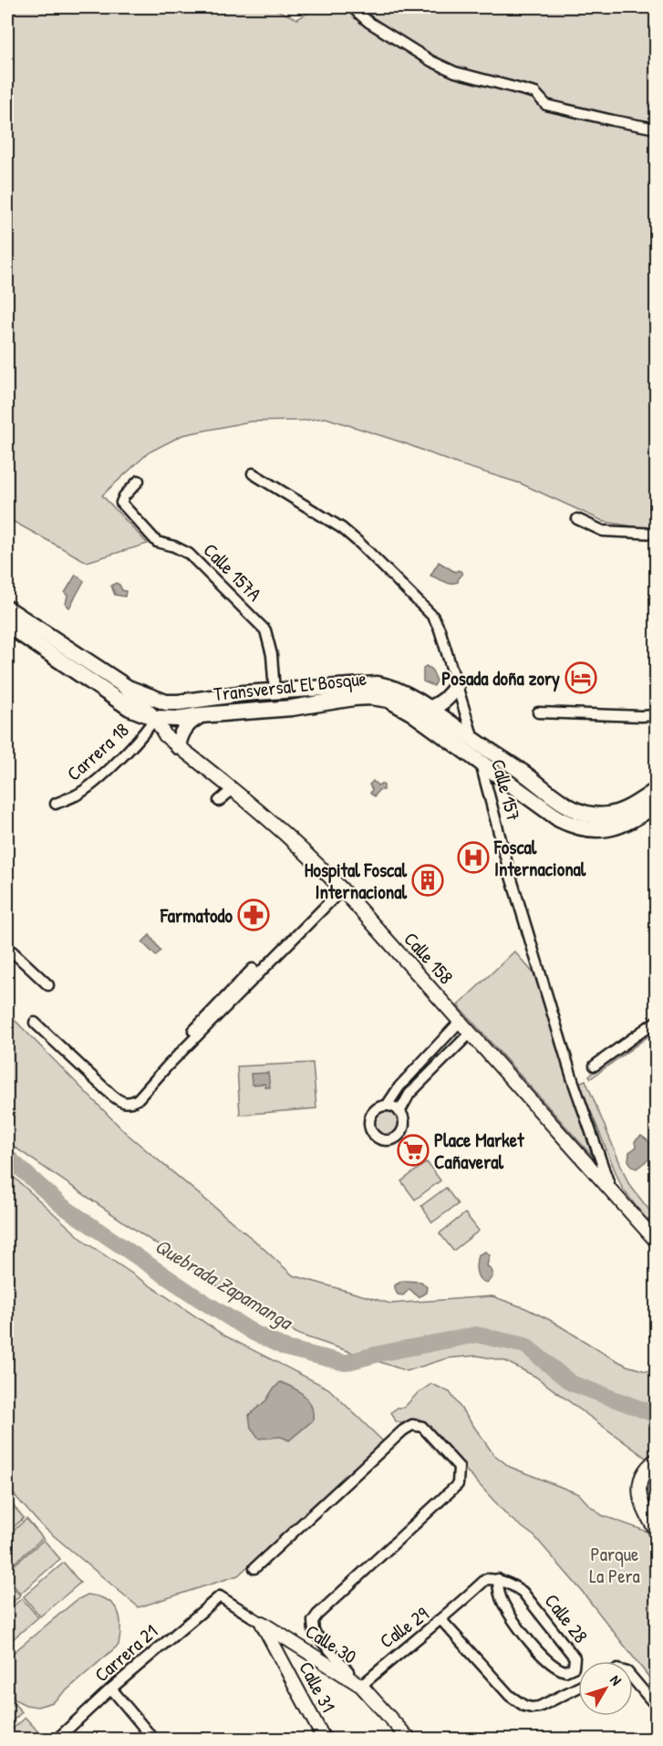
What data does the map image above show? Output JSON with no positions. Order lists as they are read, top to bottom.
{
  "streets": {
    "main road": ["Transversal El Bosque"],
    "street": [
      "Calle 157A",
      "Carrera 18",
      "Calle 157",
      "Calle 158",
      "Calle 28",
      "Calle 29",
      "Calle 30",
      "Carrera 21",
      "Calle 31"
    ]
  },
  "crossings": [
    ["Calle 157A", "Transversal El Bosque"],
    ["Transversal El Bosque", "Carrera 18"],
    ["Transversal El Bosque", "Calle 157"],
    ["Transversal El Bosque", "Calle 158"],
    ["Carrera 18", "Calle 158"],
    ["Calle 157", "Calle 158"],
    ["Calle 29", "Calle 30"],
    ["Calle 30", "Carrera 21"],
    ["Calle 30", "Calle 31"]
  ],
  "water": ["Quebrada Zapamanga"],
  "parks": ["Parque La Pera"],
  "places": {
    "hotel": ["Posada doña zory"],
    "hospital": ["Foscal Internacional"],
    "building": ["Hospital Foscal Internacional"],
    "pharmacy": ["Farmatodo"],
    "supermarket": ["Place Market Cañaveral"]
  },
  "north": "top right"
}
